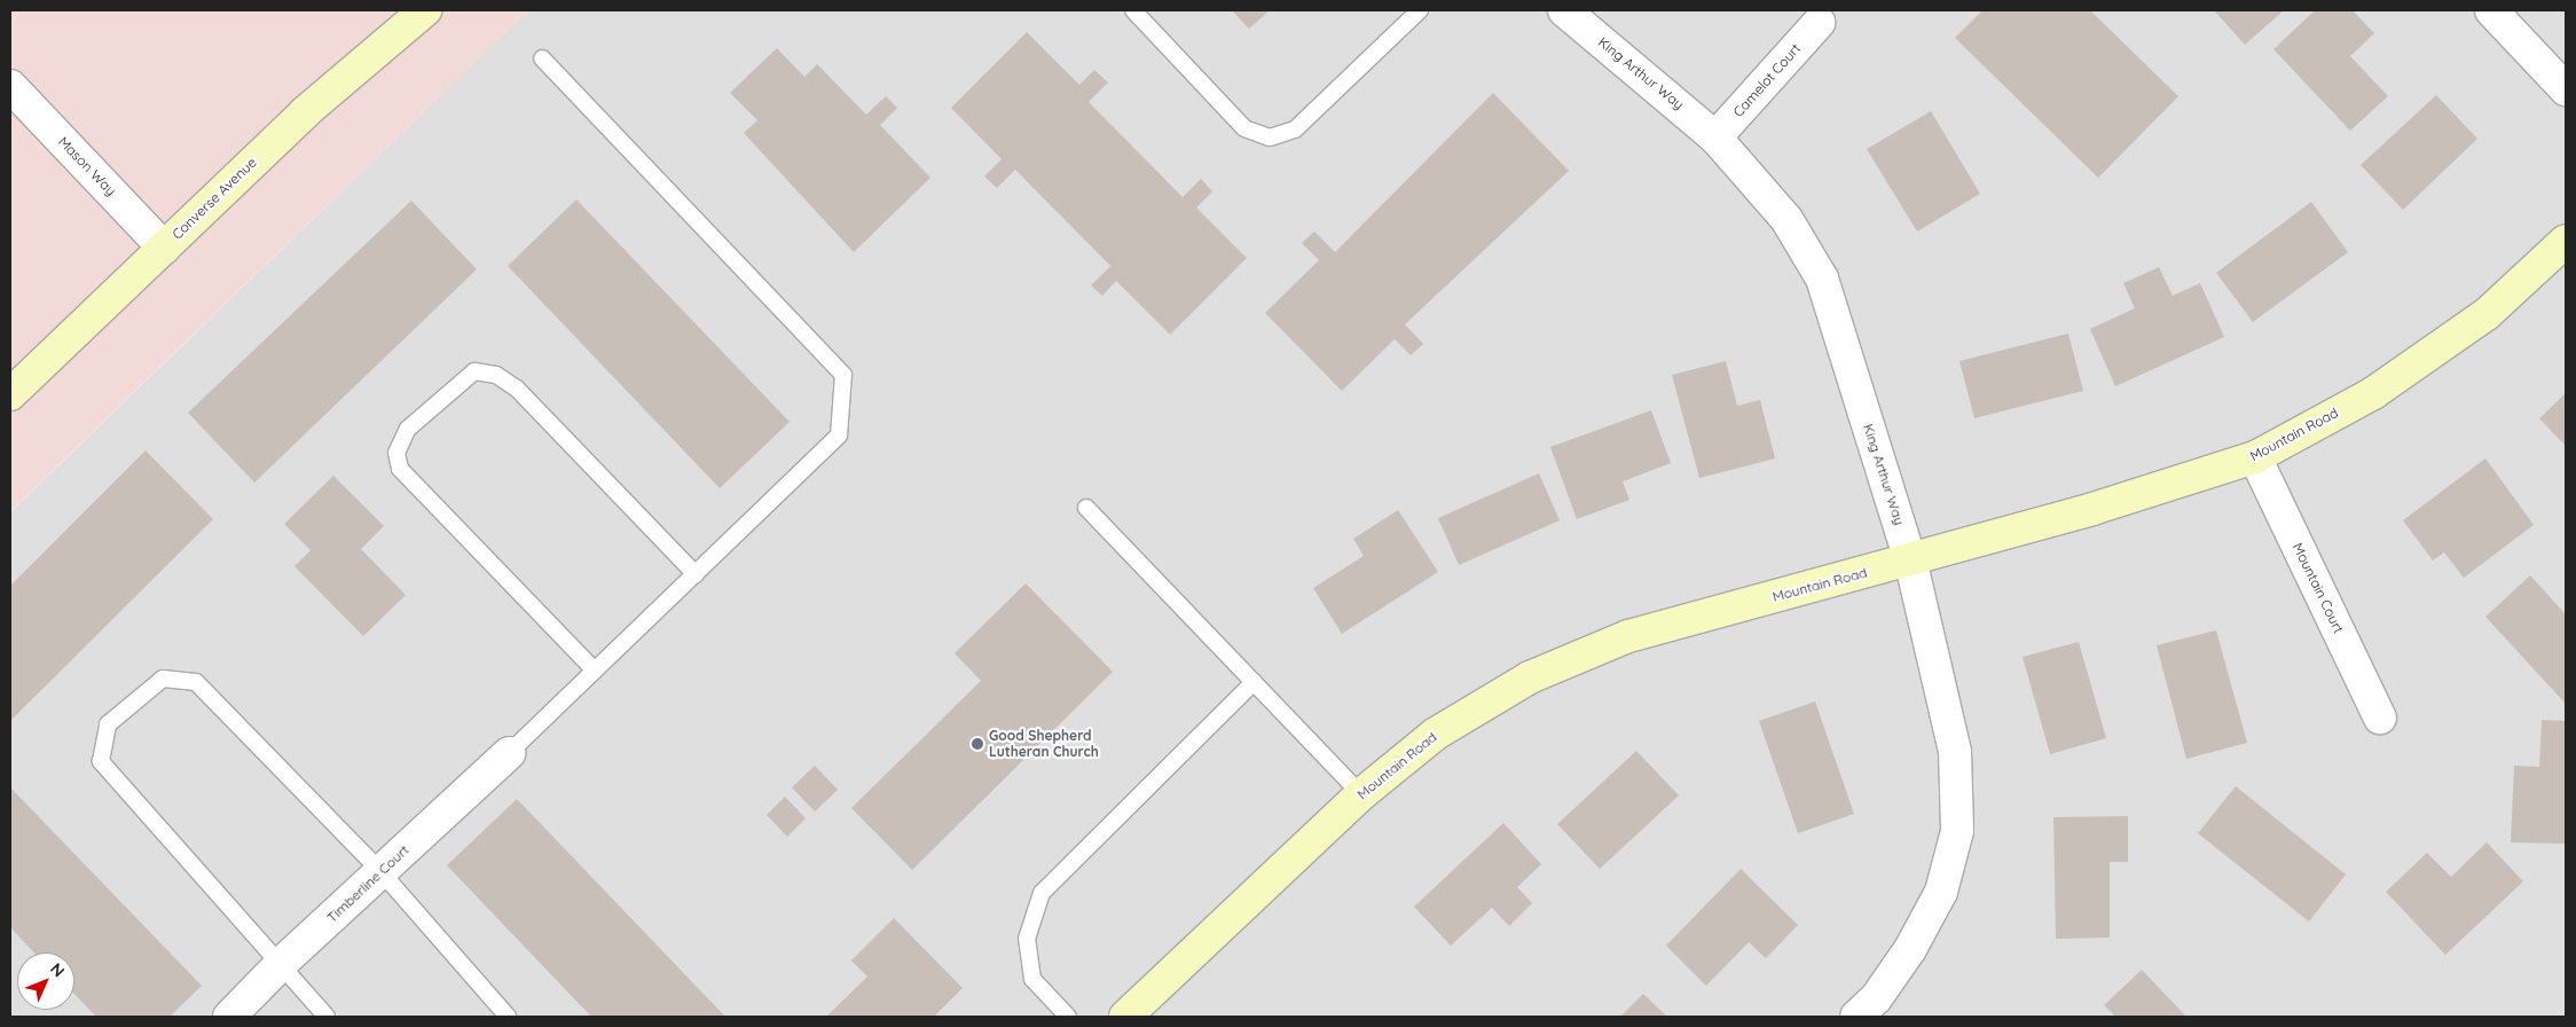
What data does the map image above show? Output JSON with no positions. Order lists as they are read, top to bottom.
{
  "streets": {
    "street": [
      "King Arthur Way",
      "Camelot Court",
      "Mason Way",
      "Converse Avenue",
      "Mountain Road",
      "Mountain Court",
      "Timberline Court"
    ]
  },
  "crossings": [
    ["King Arthur Way", "Camelot Court"],
    ["King Arthur Way", "Mountain Road"],
    ["Mason Way", "Converse Avenue"],
    ["Mountain Road", "Mountain Court"]
  ],
  "places": ["Good Shepherd Lutheran Church"],
  "north": "top right"
}
